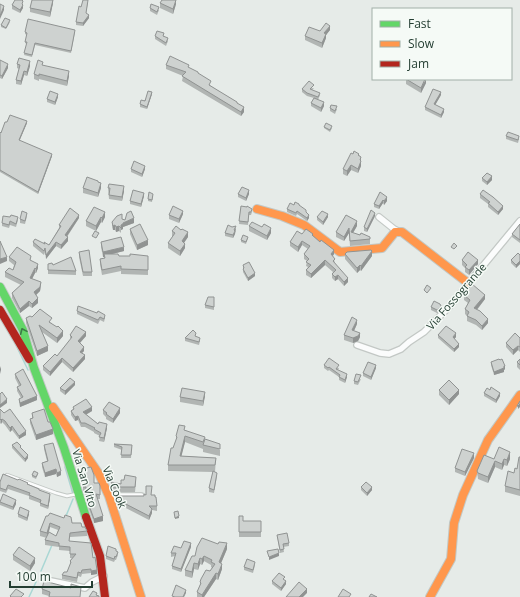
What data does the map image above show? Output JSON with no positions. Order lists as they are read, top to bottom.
{
  "streets": {
    "street": ["Via Fossogrande", "Via San Vito", "Via Cook"]
  },
  "crossings": [
    ["Via San Vito", "Via Cook"]
  ],
  "legend": ["Fast", "Slow", "Jam"],
  "scale_bar": "100 m"
}
